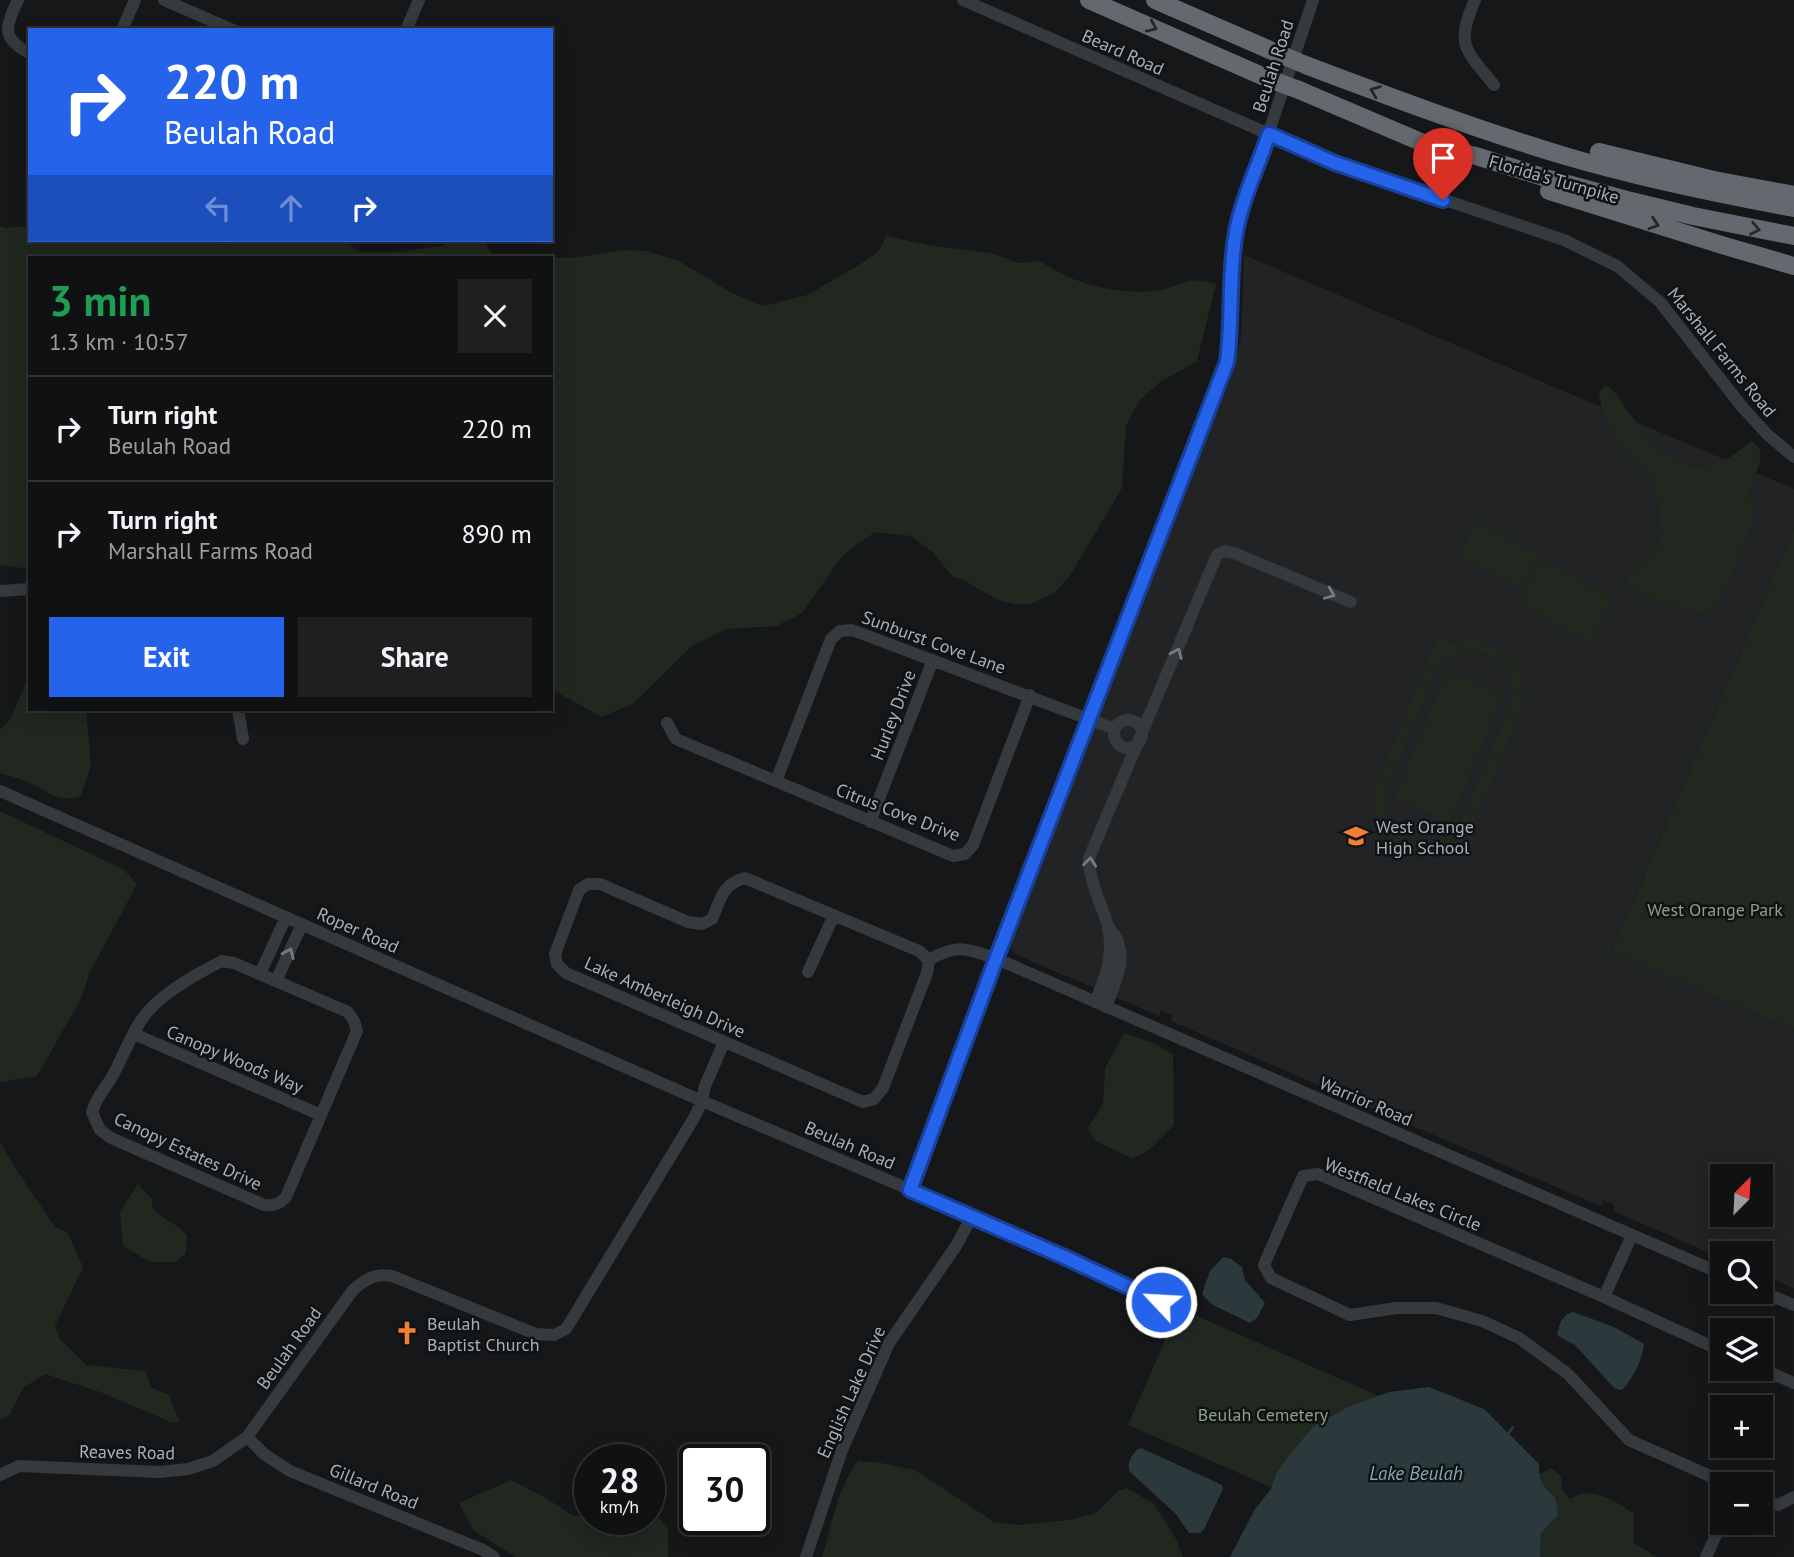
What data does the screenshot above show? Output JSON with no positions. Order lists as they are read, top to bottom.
{
  "streets": {
    "highway": ["Florida's Turnpike"],
    "street": [
      "Beard Road",
      "Beulah Road",
      "Marshall Farms Road",
      "Sunburst Cove Lane",
      "Hurley Drive",
      "Citrus Cove Drive",
      "Roper Road",
      "Lake Amberleigh Drive",
      "Canopy Woods Way",
      "Warrior Road",
      "Canopy Estates Drive",
      "Westfield Lakes Circle",
      "English Lake Drive",
      "Reaves Road",
      "Gillard Road"
    ]
  },
  "crossings": [
    ["Beard Road", "Beulah Road"],
    ["Beard Road", "Marshall Farms Road"],
    ["Beulah Road", "Marshall Farms Road"],
    ["Beulah Road", "Sunburst Cove Lane"],
    ["Beulah Road", "Roper Road"],
    ["Beulah Road", "Warrior Road"],
    ["Beulah Road", "Reaves Road"],
    ["Beulah Road", "Gillard Road"],
    ["Sunburst Cove Lane", "Hurley Drive"],
    ["Sunburst Cove Lane", "Citrus Cove Drive"],
    ["Hurley Drive", "Citrus Cove Drive"],
    ["Canopy Woods Way", "Canopy Estates Drive"],
    ["Reaves Road", "Gillard Road"]
  ],
  "water": ["Lake Beulah"],
  "parks": ["West Orange Park", "Beulah Cemetery"],
  "places": {
    "school or university": ["West Orange High School"],
    "church": ["Beulah Baptist Church"]
  },
  "north": "top right",
  "page": {
    "turn": ["220 m", "Beulah Road"],
    "heading": ["3 min", "1.3 km · 10:57"],
    "list": [
      {
        "name": "Turn right",
        "note": "Beulah Road",
        "value": "220 m"
      },
      {
        "name": "Turn right",
        "note": "Marshall Farms Road",
        "value": "890 m"
      }
    ],
    "buttons": ["Exit", "Share"],
    "map_buttons": ["+", "−"],
    "speed": "28 km/h",
    "limit": "30"
  }
}
